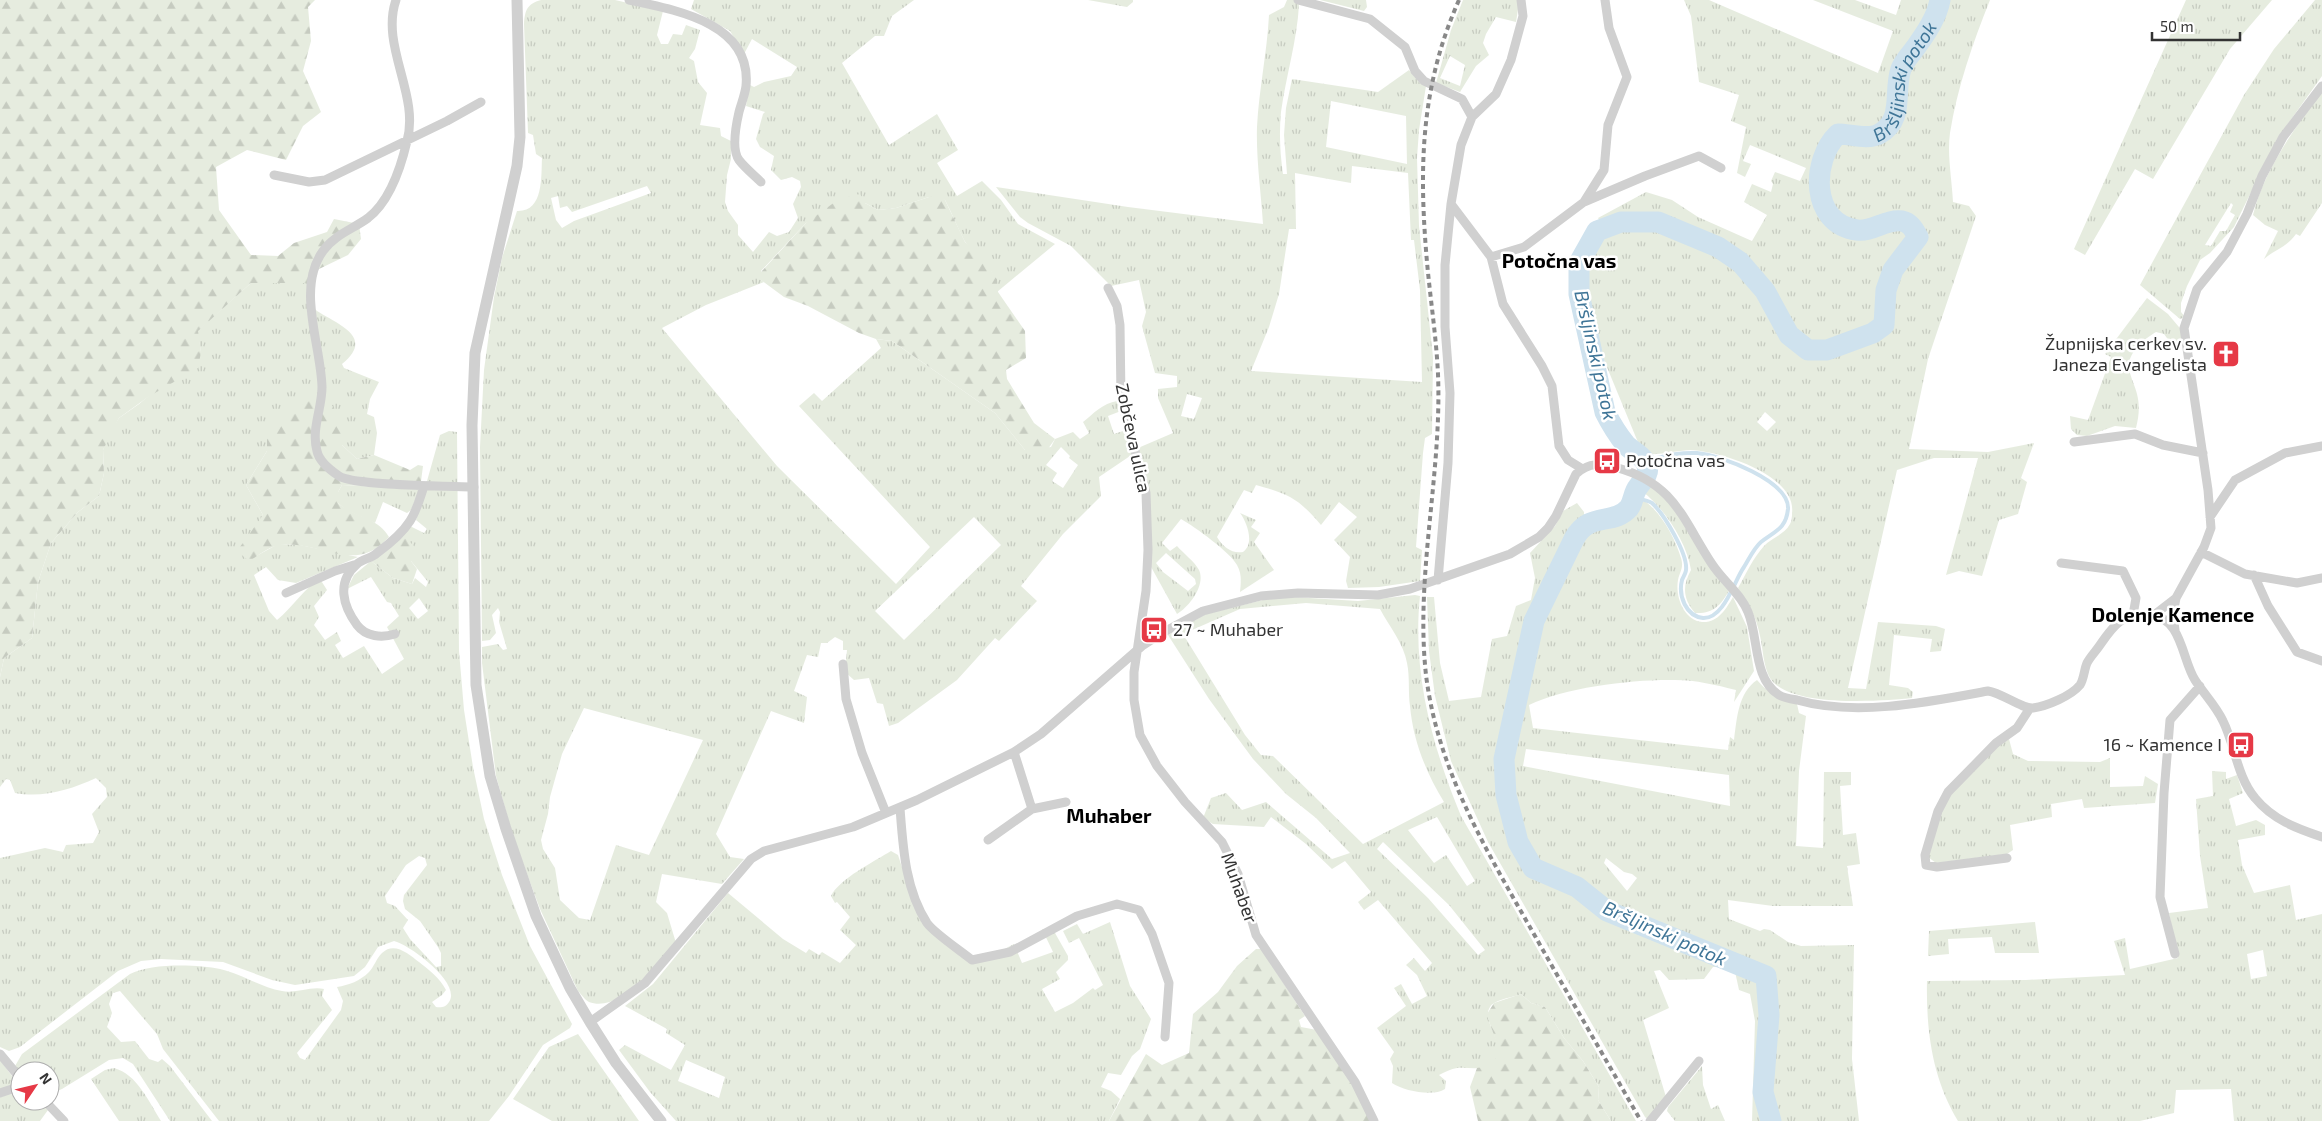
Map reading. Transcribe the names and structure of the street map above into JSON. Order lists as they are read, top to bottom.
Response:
{
  "streets": {
    "street": ["Zobčeva ulica", "Muhaber"]
  },
  "crossings": [
    ["Zobčeva ulica", "Muhaber"]
  ],
  "districts": ["Potočna vas", "Dolenje Kamence", "Muhaber"],
  "water": ["Bršljinski potok"],
  "places": {
    "church": ["Župnijska cerkev sv. Janeza Evangelista"],
    "bus stop": ["Potočna vas", "27 ~ Muhaber", "16 ~ Kamence I"]
  },
  "scale_bar": "50 m",
  "north": "top right"
}
